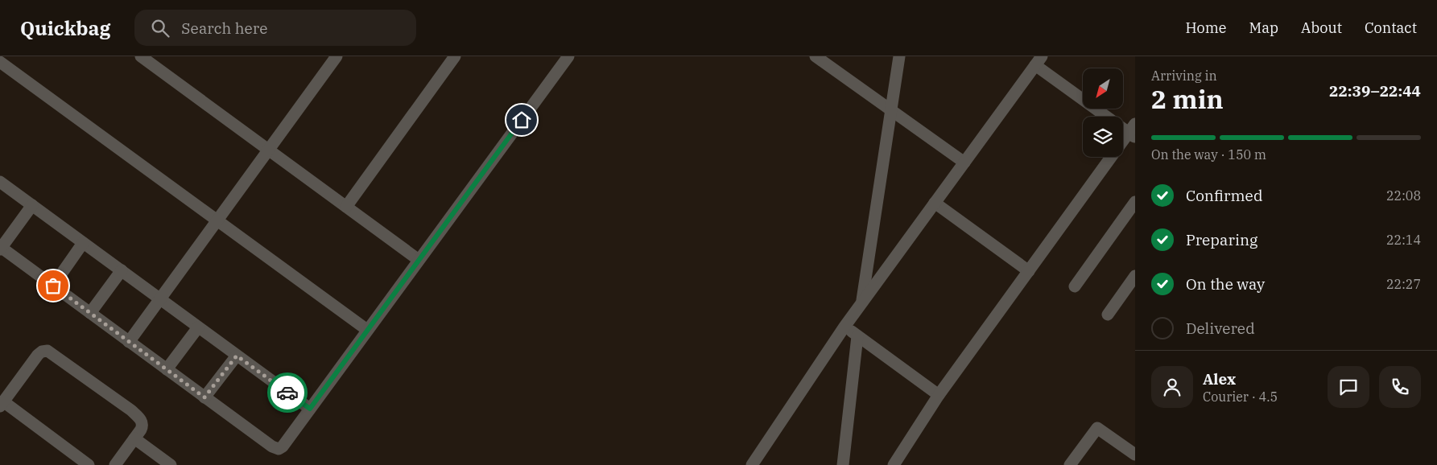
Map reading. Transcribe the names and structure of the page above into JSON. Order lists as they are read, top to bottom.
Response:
{
  "north": "bottom left",
  "page": {
    "header": "Quickbag",
    "search": "Search here",
    "nav": [
      "Home",
      "Map",
      "About",
      "Contact"
    ],
    "heading": ["2 min", "Arriving in", "22:39–22:44"],
    "panel": ["Alex", "Courier · 4.5"],
    "bar": "On the way · 150 m",
    "list": [
      ["Confirmed", "22:08"],
      ["Preparing", "22:14"],
      ["On the way", "22:27"],
      "Delivered"
    ]
  }
}
